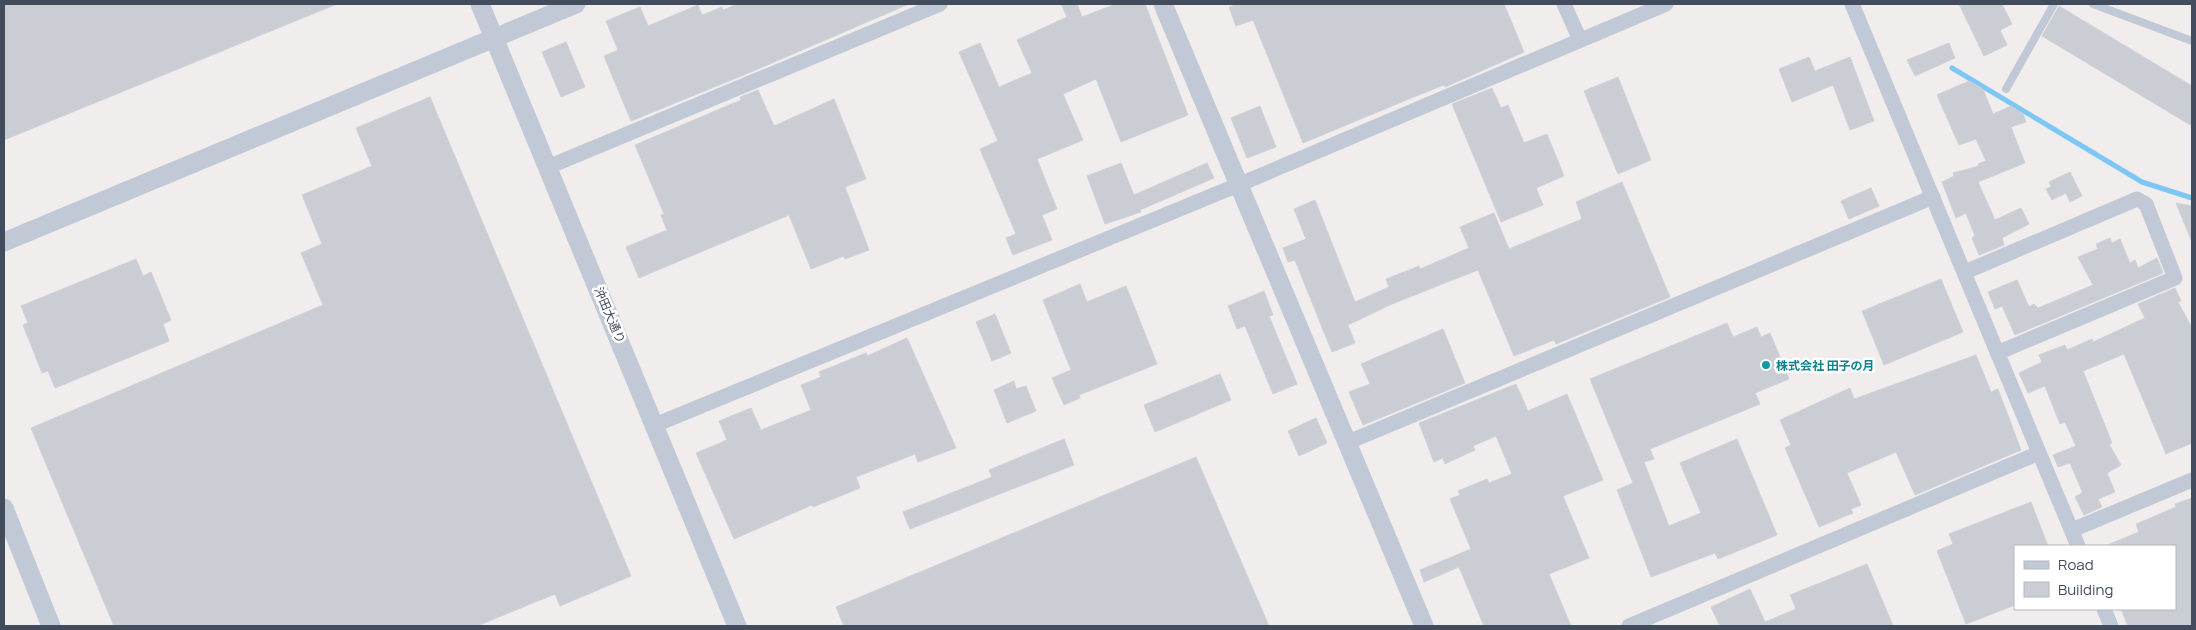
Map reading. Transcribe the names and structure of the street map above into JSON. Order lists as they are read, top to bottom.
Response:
{
  "streets": {
    "street": ["沖田大通り"]
  },
  "places": ["株式会社 田子の月"],
  "legend": ["Road", "Building"]
}
